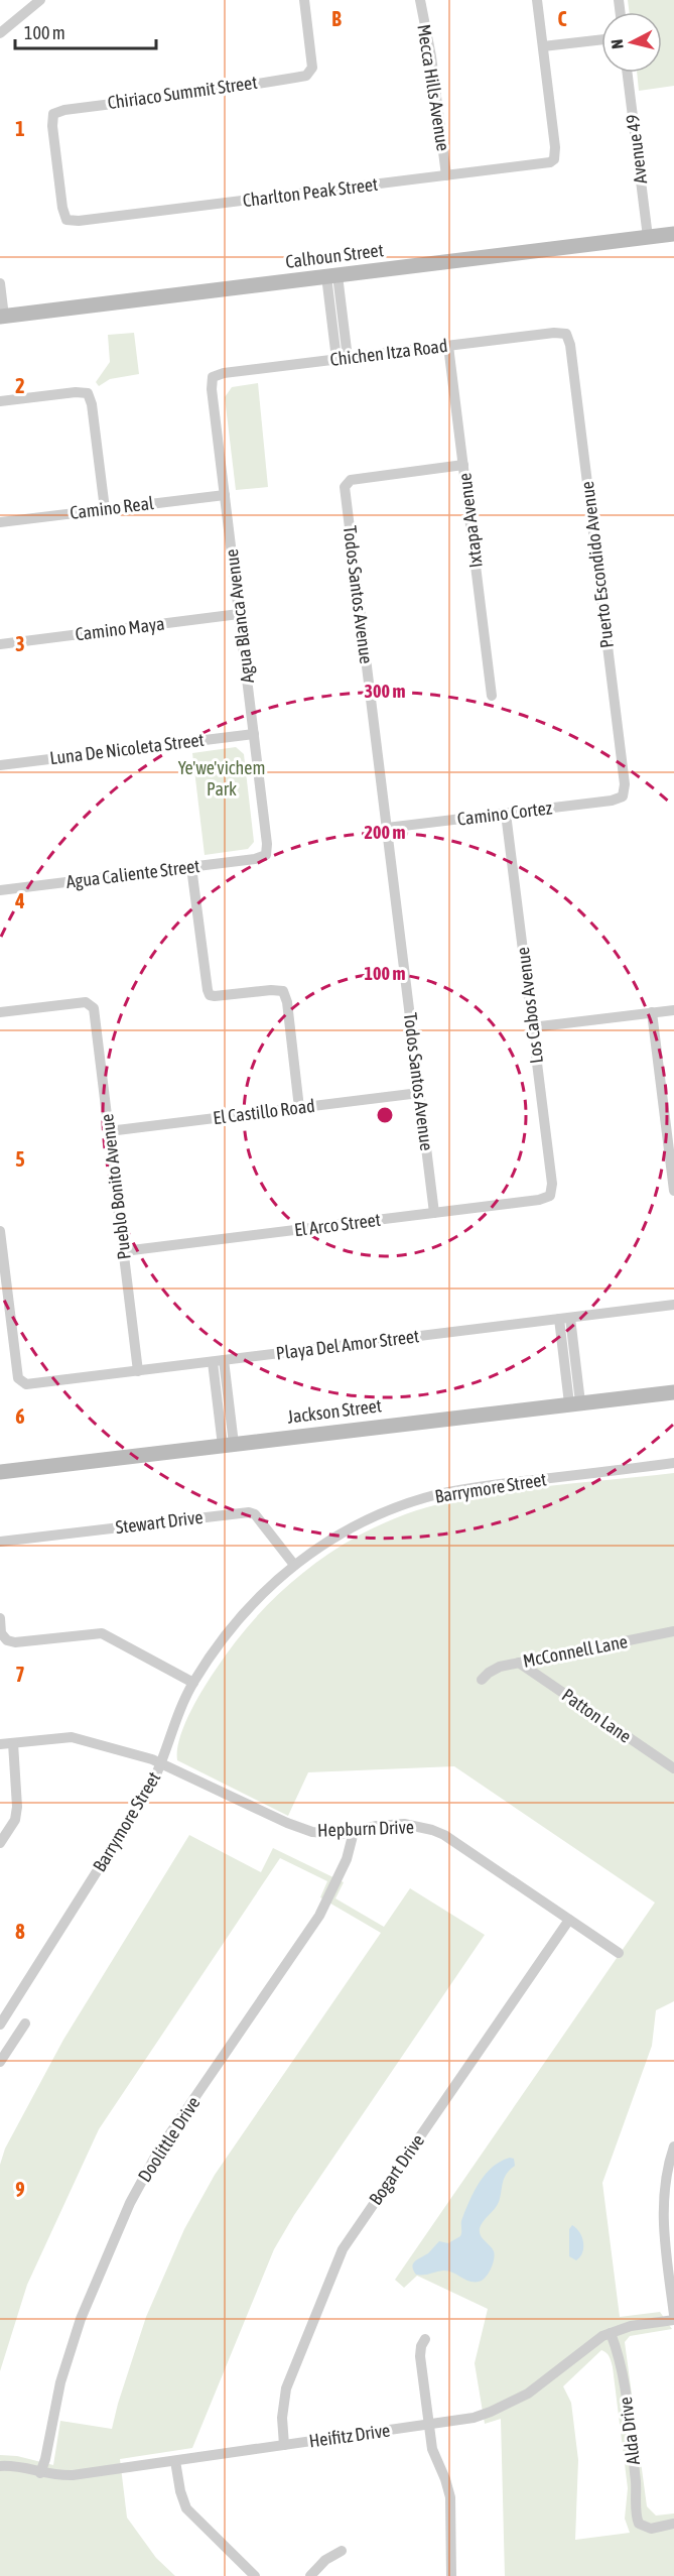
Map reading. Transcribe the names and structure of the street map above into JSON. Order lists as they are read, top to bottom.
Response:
{
  "streets": {
    "street": [
      "Mecca Hills Avenue",
      "Chiriaco Summit Street",
      "Avenue 49",
      "Charlton Peak Street",
      "Calhoun Street",
      "Chichen Itza Road",
      "Camino Real",
      "Ixtapa Avenue",
      "Puerto Escondido Avenue",
      "Todos Santos Avenue",
      "Agua Blanca Avenue",
      "Camino Maya",
      "Luna De Nicoleta Street",
      "Camino Cortez",
      "Agua Caliente Street",
      "Los Cabos Avenue",
      "El Castillo Road",
      "Pueblo Bonito Avenue",
      "El Arco Street",
      "Playa Del Amor Street",
      "Jackson Street",
      "Barrymore Street",
      "Stewart Drive",
      "McConnell Lane",
      "Patton Lane",
      "Hepburn Drive",
      "Doolittle Drive",
      "Bogart Drive",
      "Alda Drive",
      "Heifitz Drive"
    ]
  },
  "crossings": [
    ["Mecca Hills Avenue", "Charlton Peak Street"],
    ["Chiriaco Summit Street", "Charlton Peak Street"],
    ["Avenue 49", "Calhoun Street"],
    ["Chichen Itza Road", "Ixtapa Avenue"],
    ["Chichen Itza Road", "Puerto Escondido Avenue"],
    ["Chichen Itza Road", "Agua Blanca Avenue"],
    ["Camino Real", "Agua Blanca Avenue"],
    ["Ixtapa Avenue", "Todos Santos Avenue"],
    ["Puerto Escondido Avenue", "Camino Cortez"],
    ["Todos Santos Avenue", "Camino Cortez"],
    ["Todos Santos Avenue", "El Castillo Road"],
    ["Todos Santos Avenue", "El Arco Street"],
    ["Agua Blanca Avenue", "Camino Maya"],
    ["Agua Blanca Avenue", "Luna De Nicoleta Street"],
    ["Agua Blanca Avenue", "Agua Caliente Street"],
    ["Camino Cortez", "Los Cabos Avenue"],
    ["Los Cabos Avenue", "El Arco Street"],
    ["El Castillo Road", "Pueblo Bonito Avenue"],
    ["Pueblo Bonito Avenue", "El Arco Street"],
    ["Pueblo Bonito Avenue", "Playa Del Amor Street"],
    ["Barrymore Street", "Stewart Drive"],
    ["Barrymore Street", "Hepburn Drive"],
    ["McConnell Lane", "Patton Lane"],
    ["Hepburn Drive", "Doolittle Drive"],
    ["Hepburn Drive", "Bogart Drive"],
    ["Doolittle Drive", "Heifitz Drive"],
    ["Bogart Drive", "Heifitz Drive"],
    ["Alda Drive", "Heifitz Drive"]
  ],
  "parks": ["Ye'we'vichem Park"],
  "scale_bar": "100 m",
  "north": "left",
  "grid": {
    "columns": ["B", "C"],
    "rows": [
      "1",
      "2",
      "3",
      "4",
      "5",
      "6",
      "7",
      "8",
      "9"
    ]
  },
  "rings": ["300 m", "200 m", "100 m"]
}
